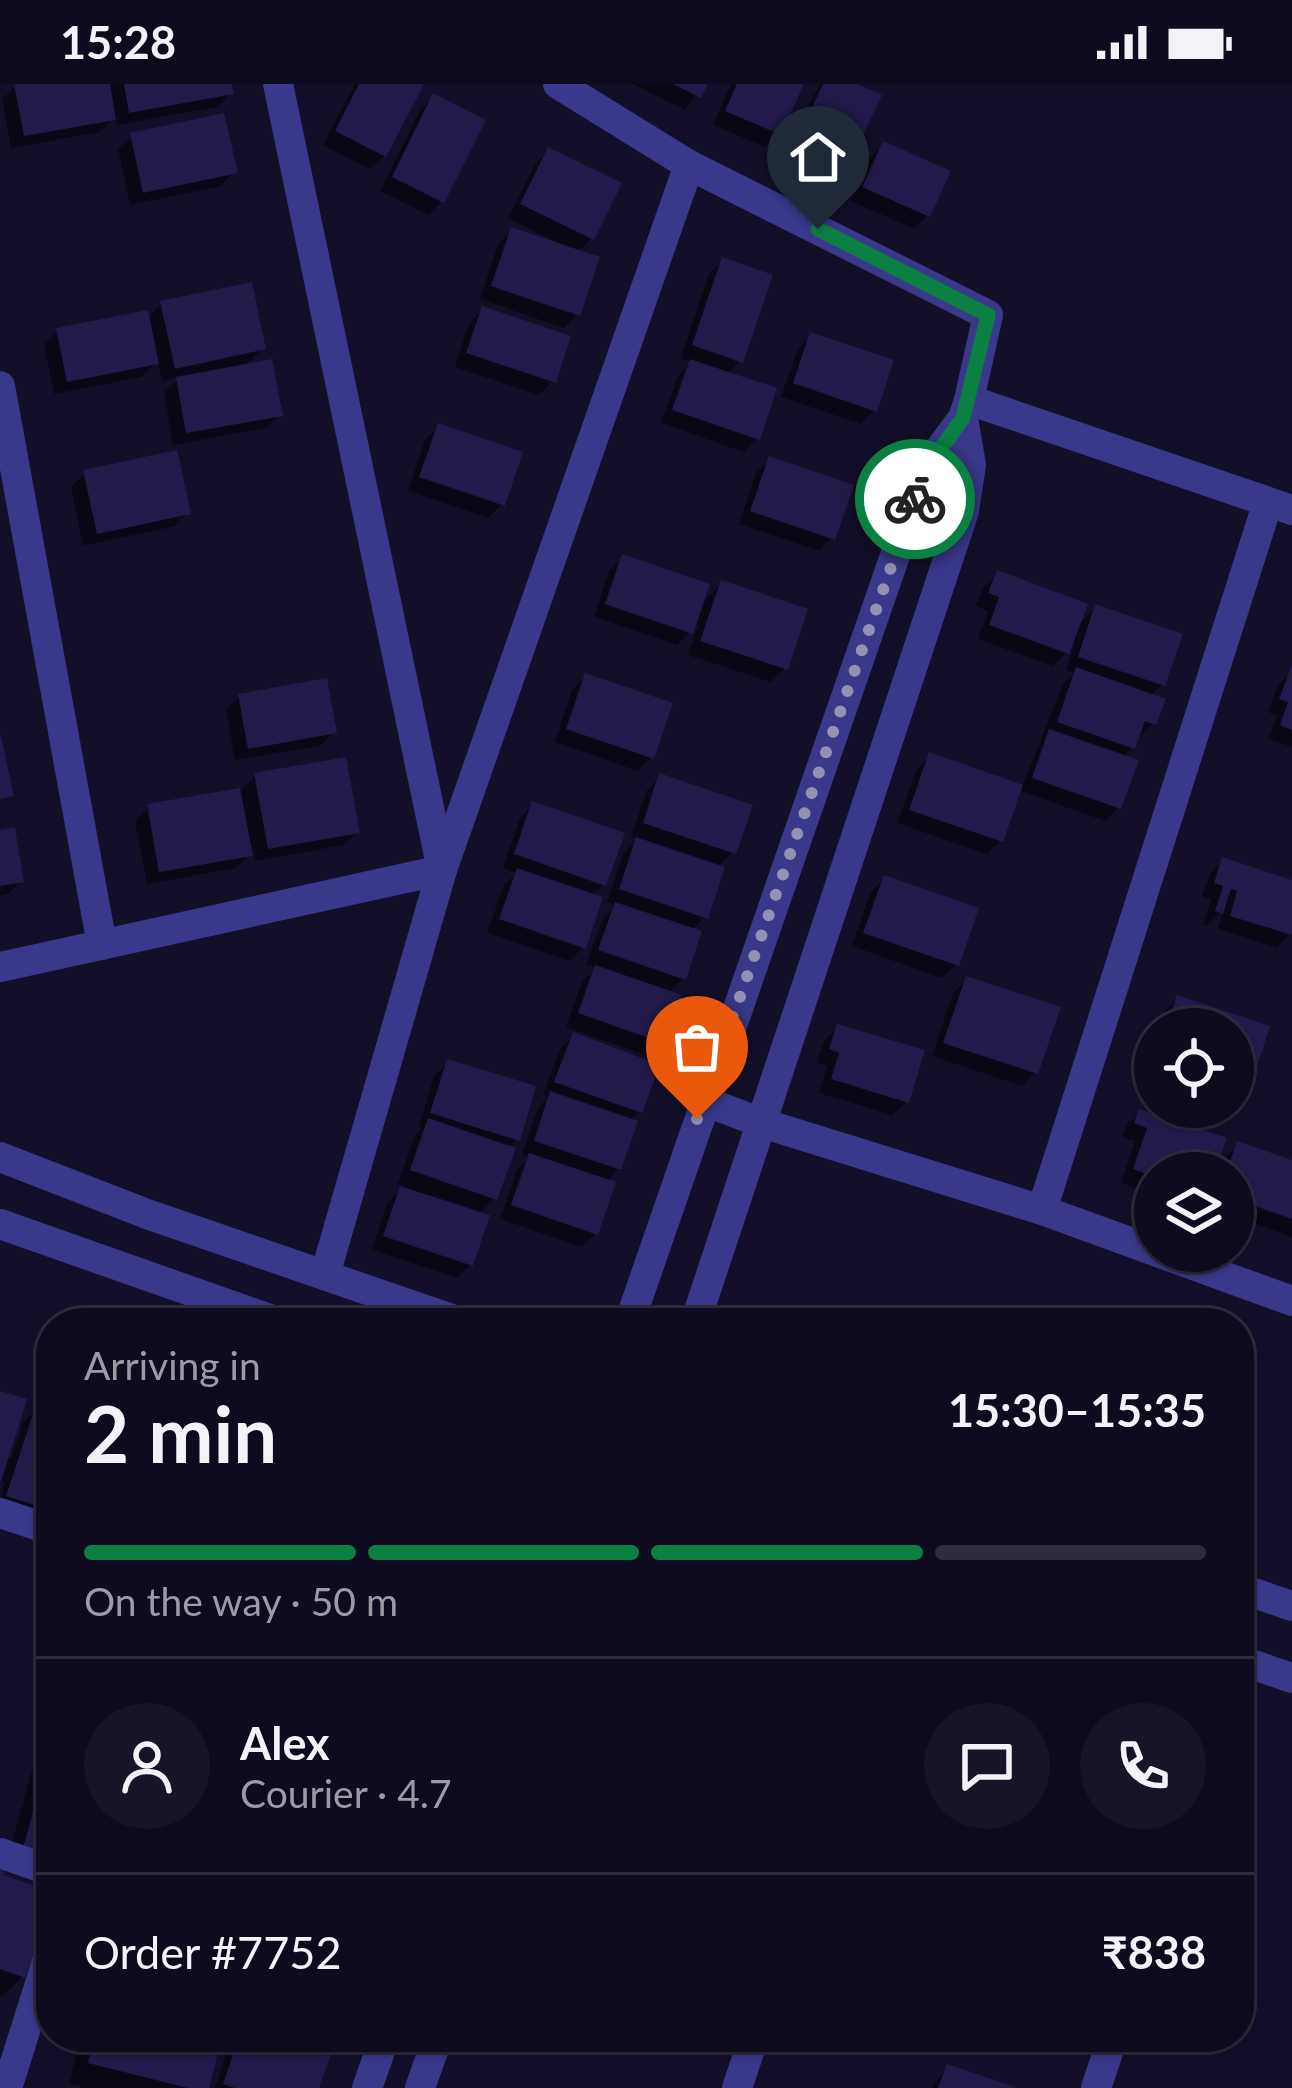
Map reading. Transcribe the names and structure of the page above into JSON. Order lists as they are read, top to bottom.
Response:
{
  "page": {
    "status": "15:28",
    "heading": ["2 min", "Arriving in", "15:30–15:35"],
    "panel": [
      "Alex",
      "Courier · 4.7",
      "Order #7752",
      "₹838"
    ],
    "bar": "On the way · 50 m"
  }
}
